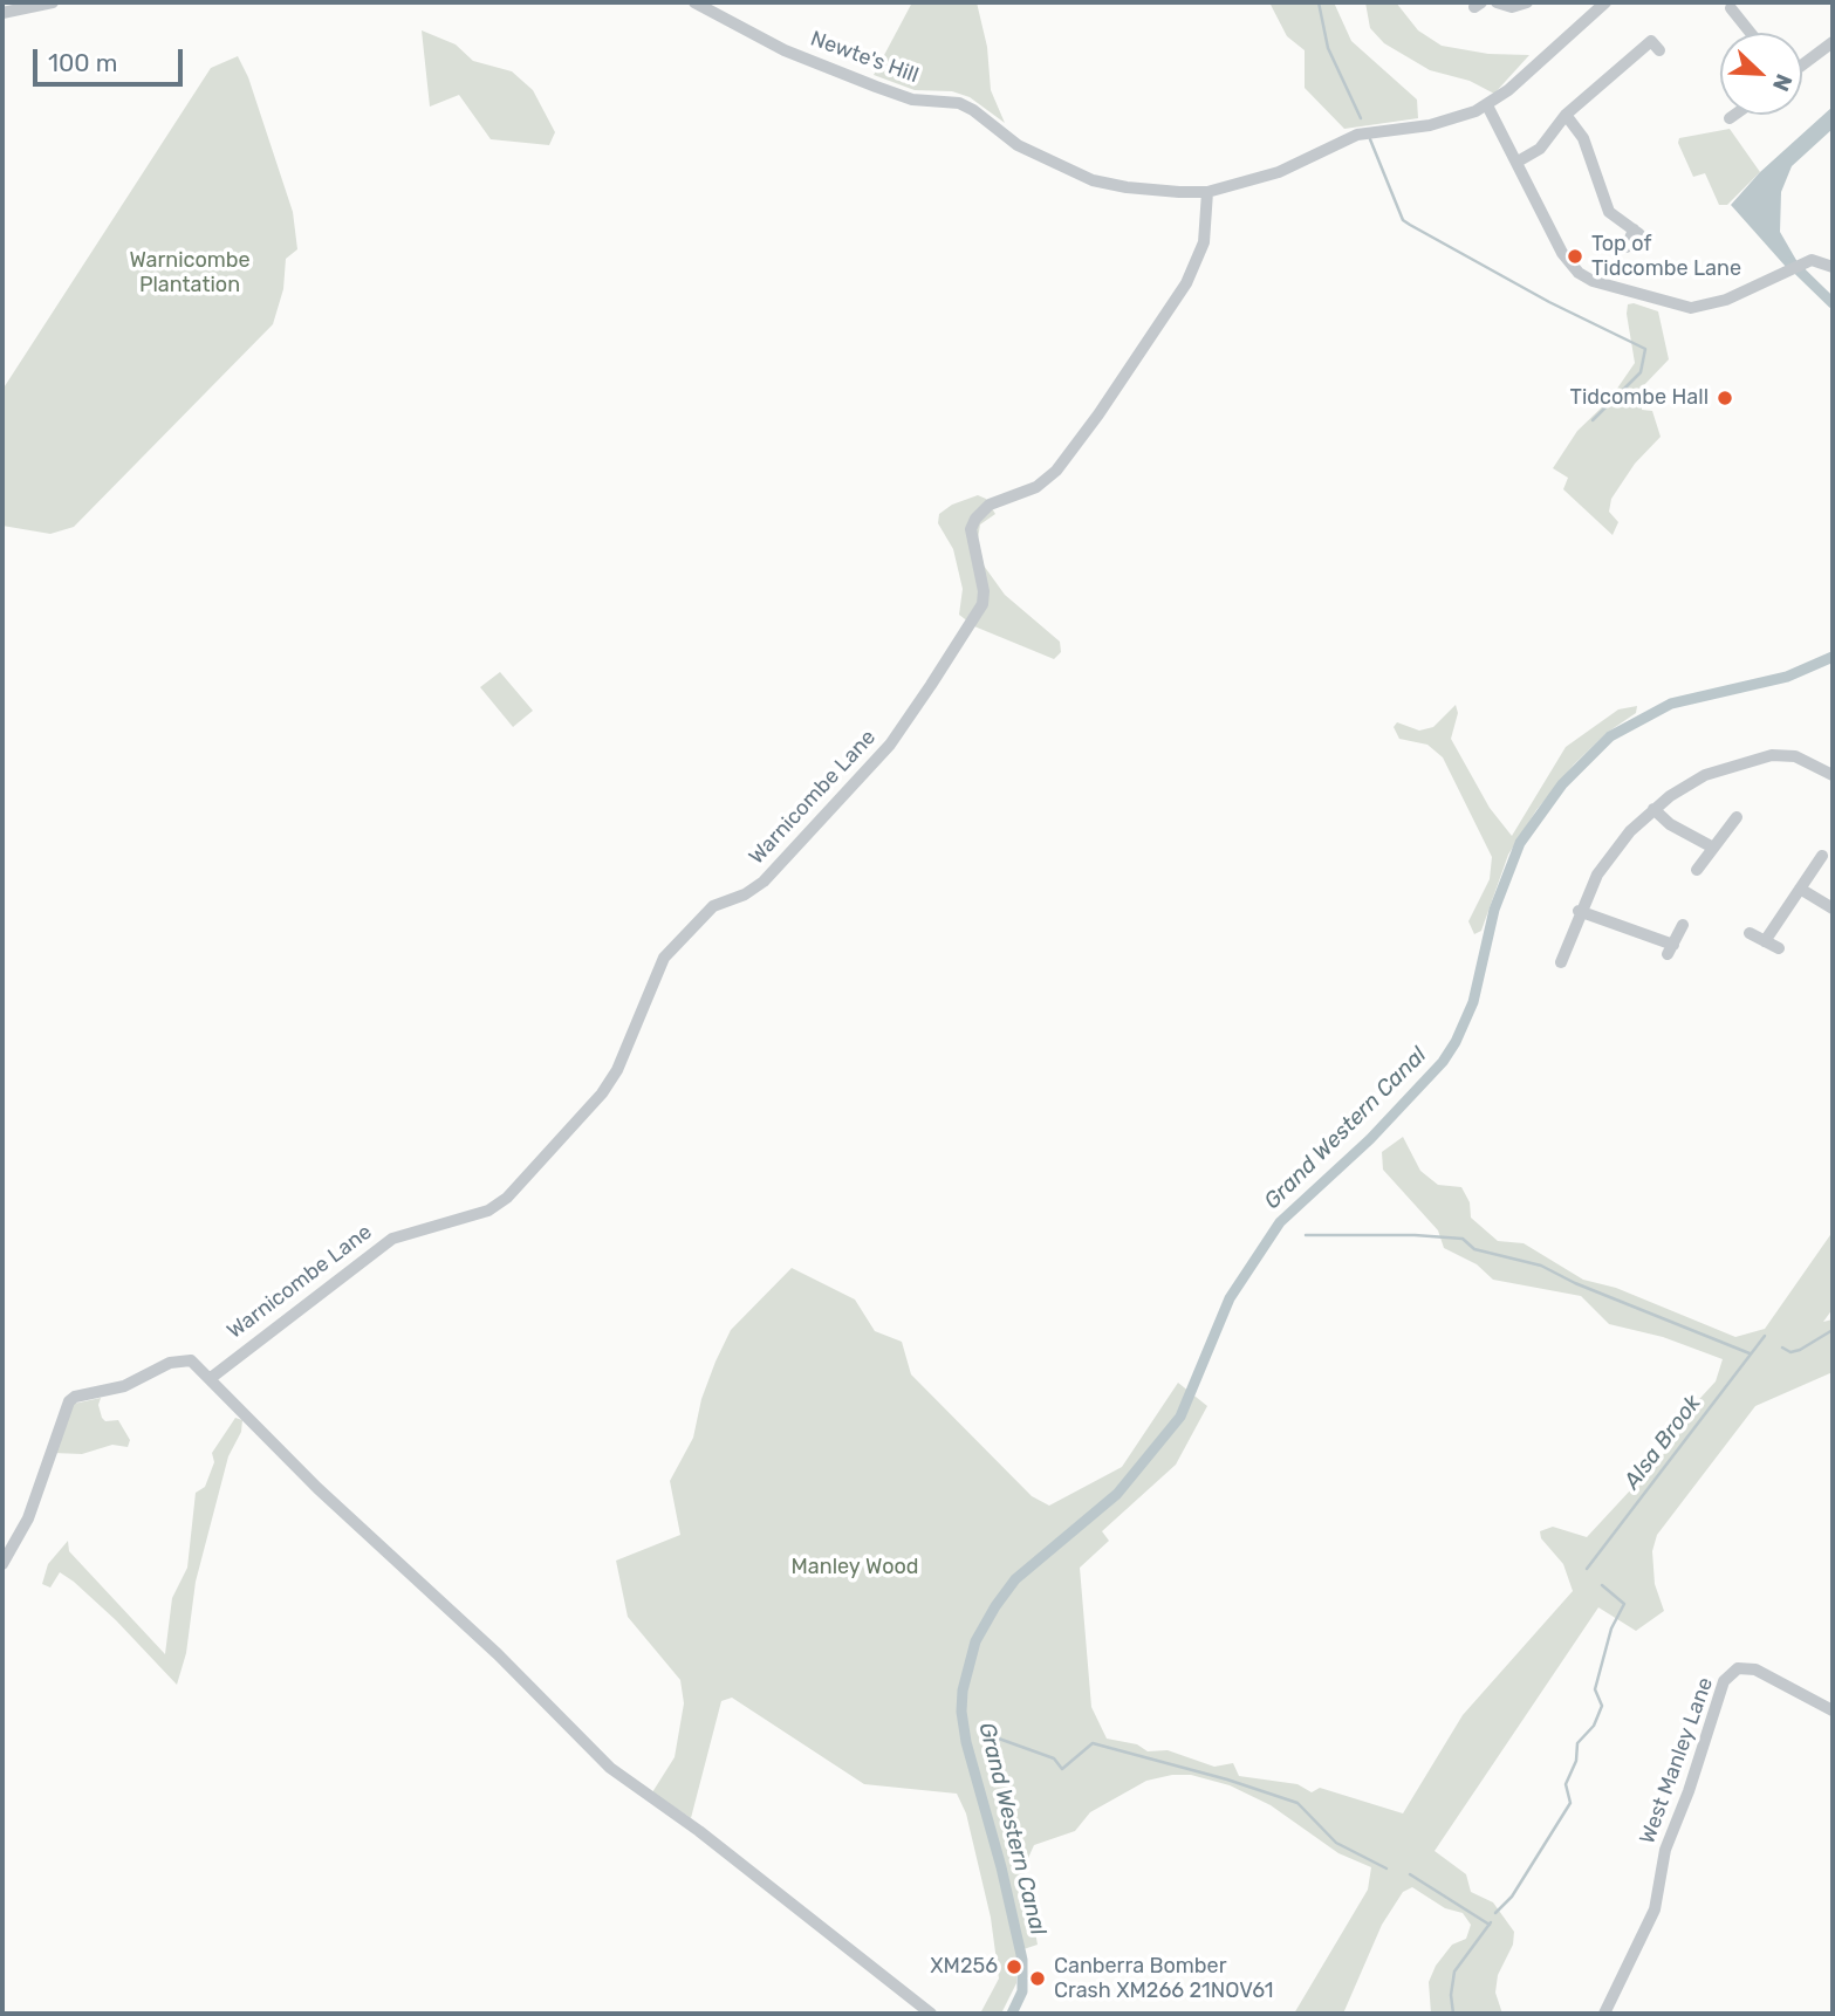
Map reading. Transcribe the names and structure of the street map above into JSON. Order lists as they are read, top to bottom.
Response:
{
  "streets": {
    "street": ["Newte's Hill", "Warnicombe Lane", "West Manley Lane"]
  },
  "crossings": [
    ["Newte's Hill", "Warnicombe Lane"]
  ],
  "water": ["Grand Western Canal", "Alsa Brook"],
  "parks": ["Warnicombe Plantation", "Manley Wood"],
  "places": [
    "Top of Tidcombe Lane",
    "Tidcombe Hall",
    "XM256",
    "Canberra Bomber Crash XM266 21NOV61"
  ],
  "scale_bar": "100 m",
  "north": "bottom right"
}
